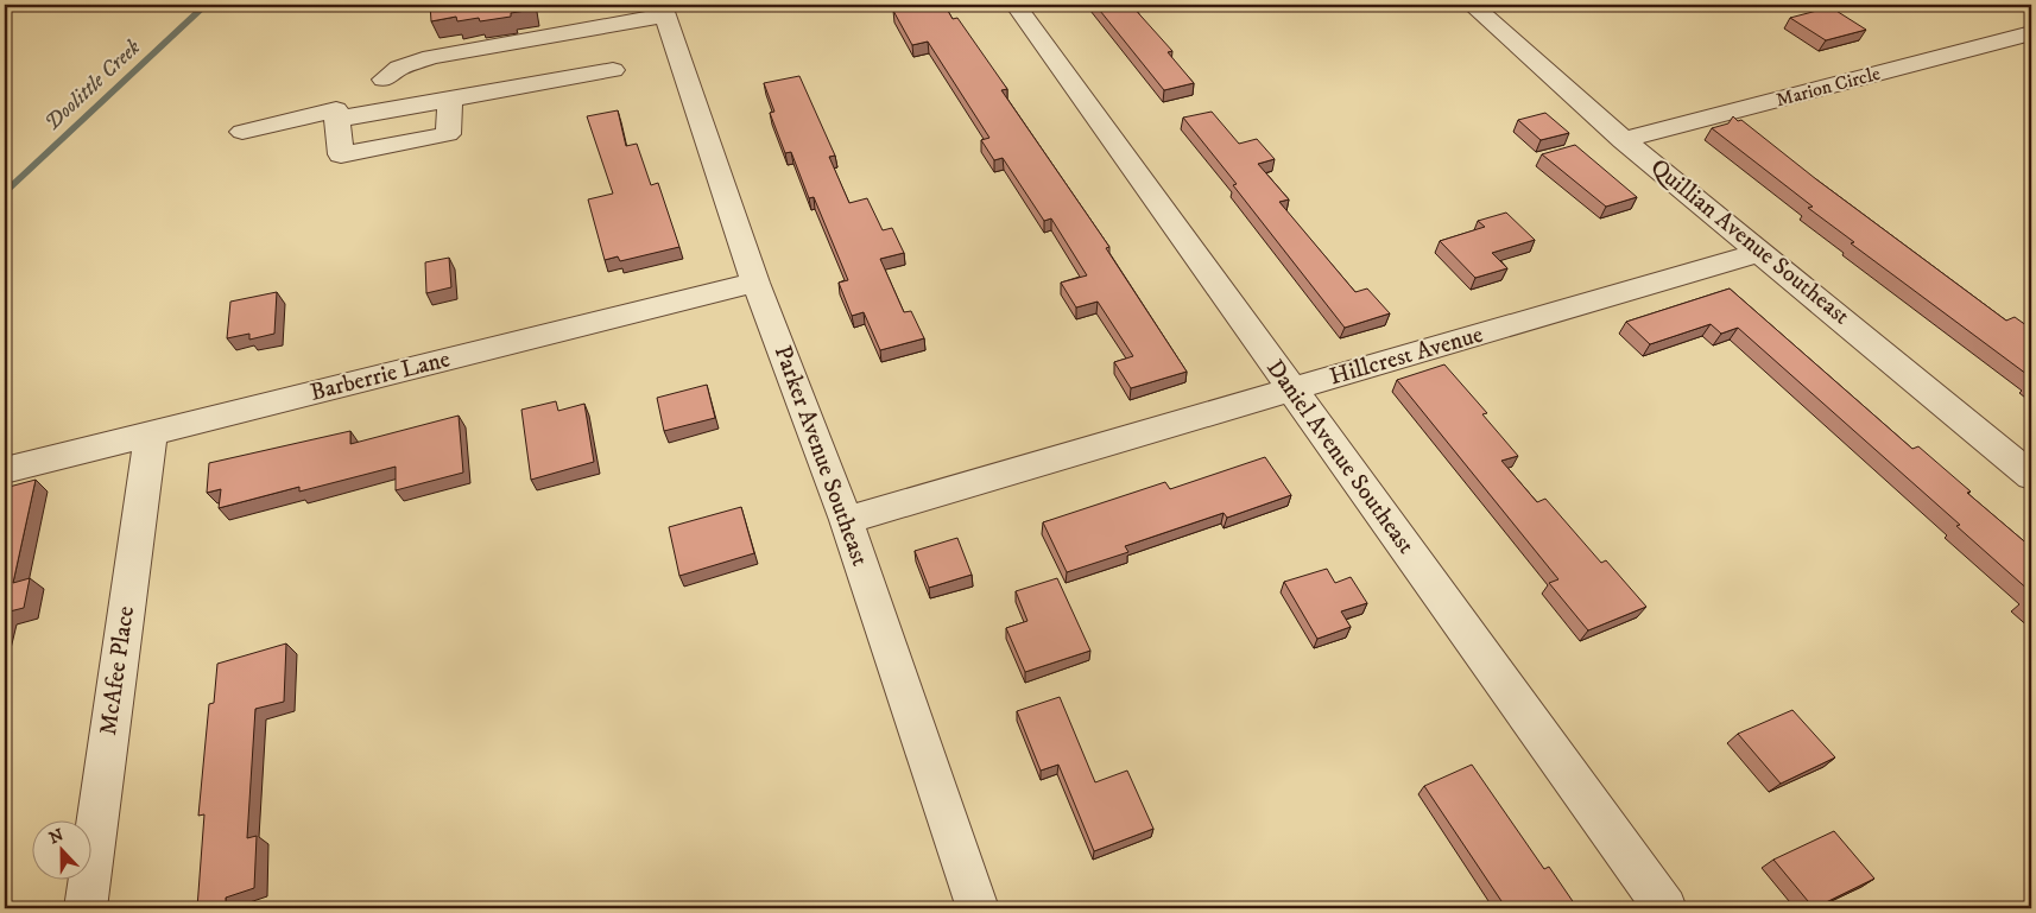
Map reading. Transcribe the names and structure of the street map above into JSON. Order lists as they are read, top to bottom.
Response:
{
  "streets": {
    "street": [
      "Marion Circle",
      "Quillian Avenue Southeast",
      "Hillcrest Avenue",
      "Barberrie Lane",
      "Parker Avenue Southeast",
      "Daniel Avenue Southeast",
      "McAfee Place"
    ]
  },
  "crossings": [
    ["Marion Circle", "Quillian Avenue Southeast"],
    ["Quillian Avenue Southeast", "Hillcrest Avenue"],
    ["Hillcrest Avenue", "Parker Avenue Southeast"],
    ["Hillcrest Avenue", "Daniel Avenue Southeast"],
    ["Barberrie Lane", "Parker Avenue Southeast"],
    ["Barberrie Lane", "McAfee Place"]
  ],
  "water": ["Doolittle Creek"],
  "north": "top"
}
